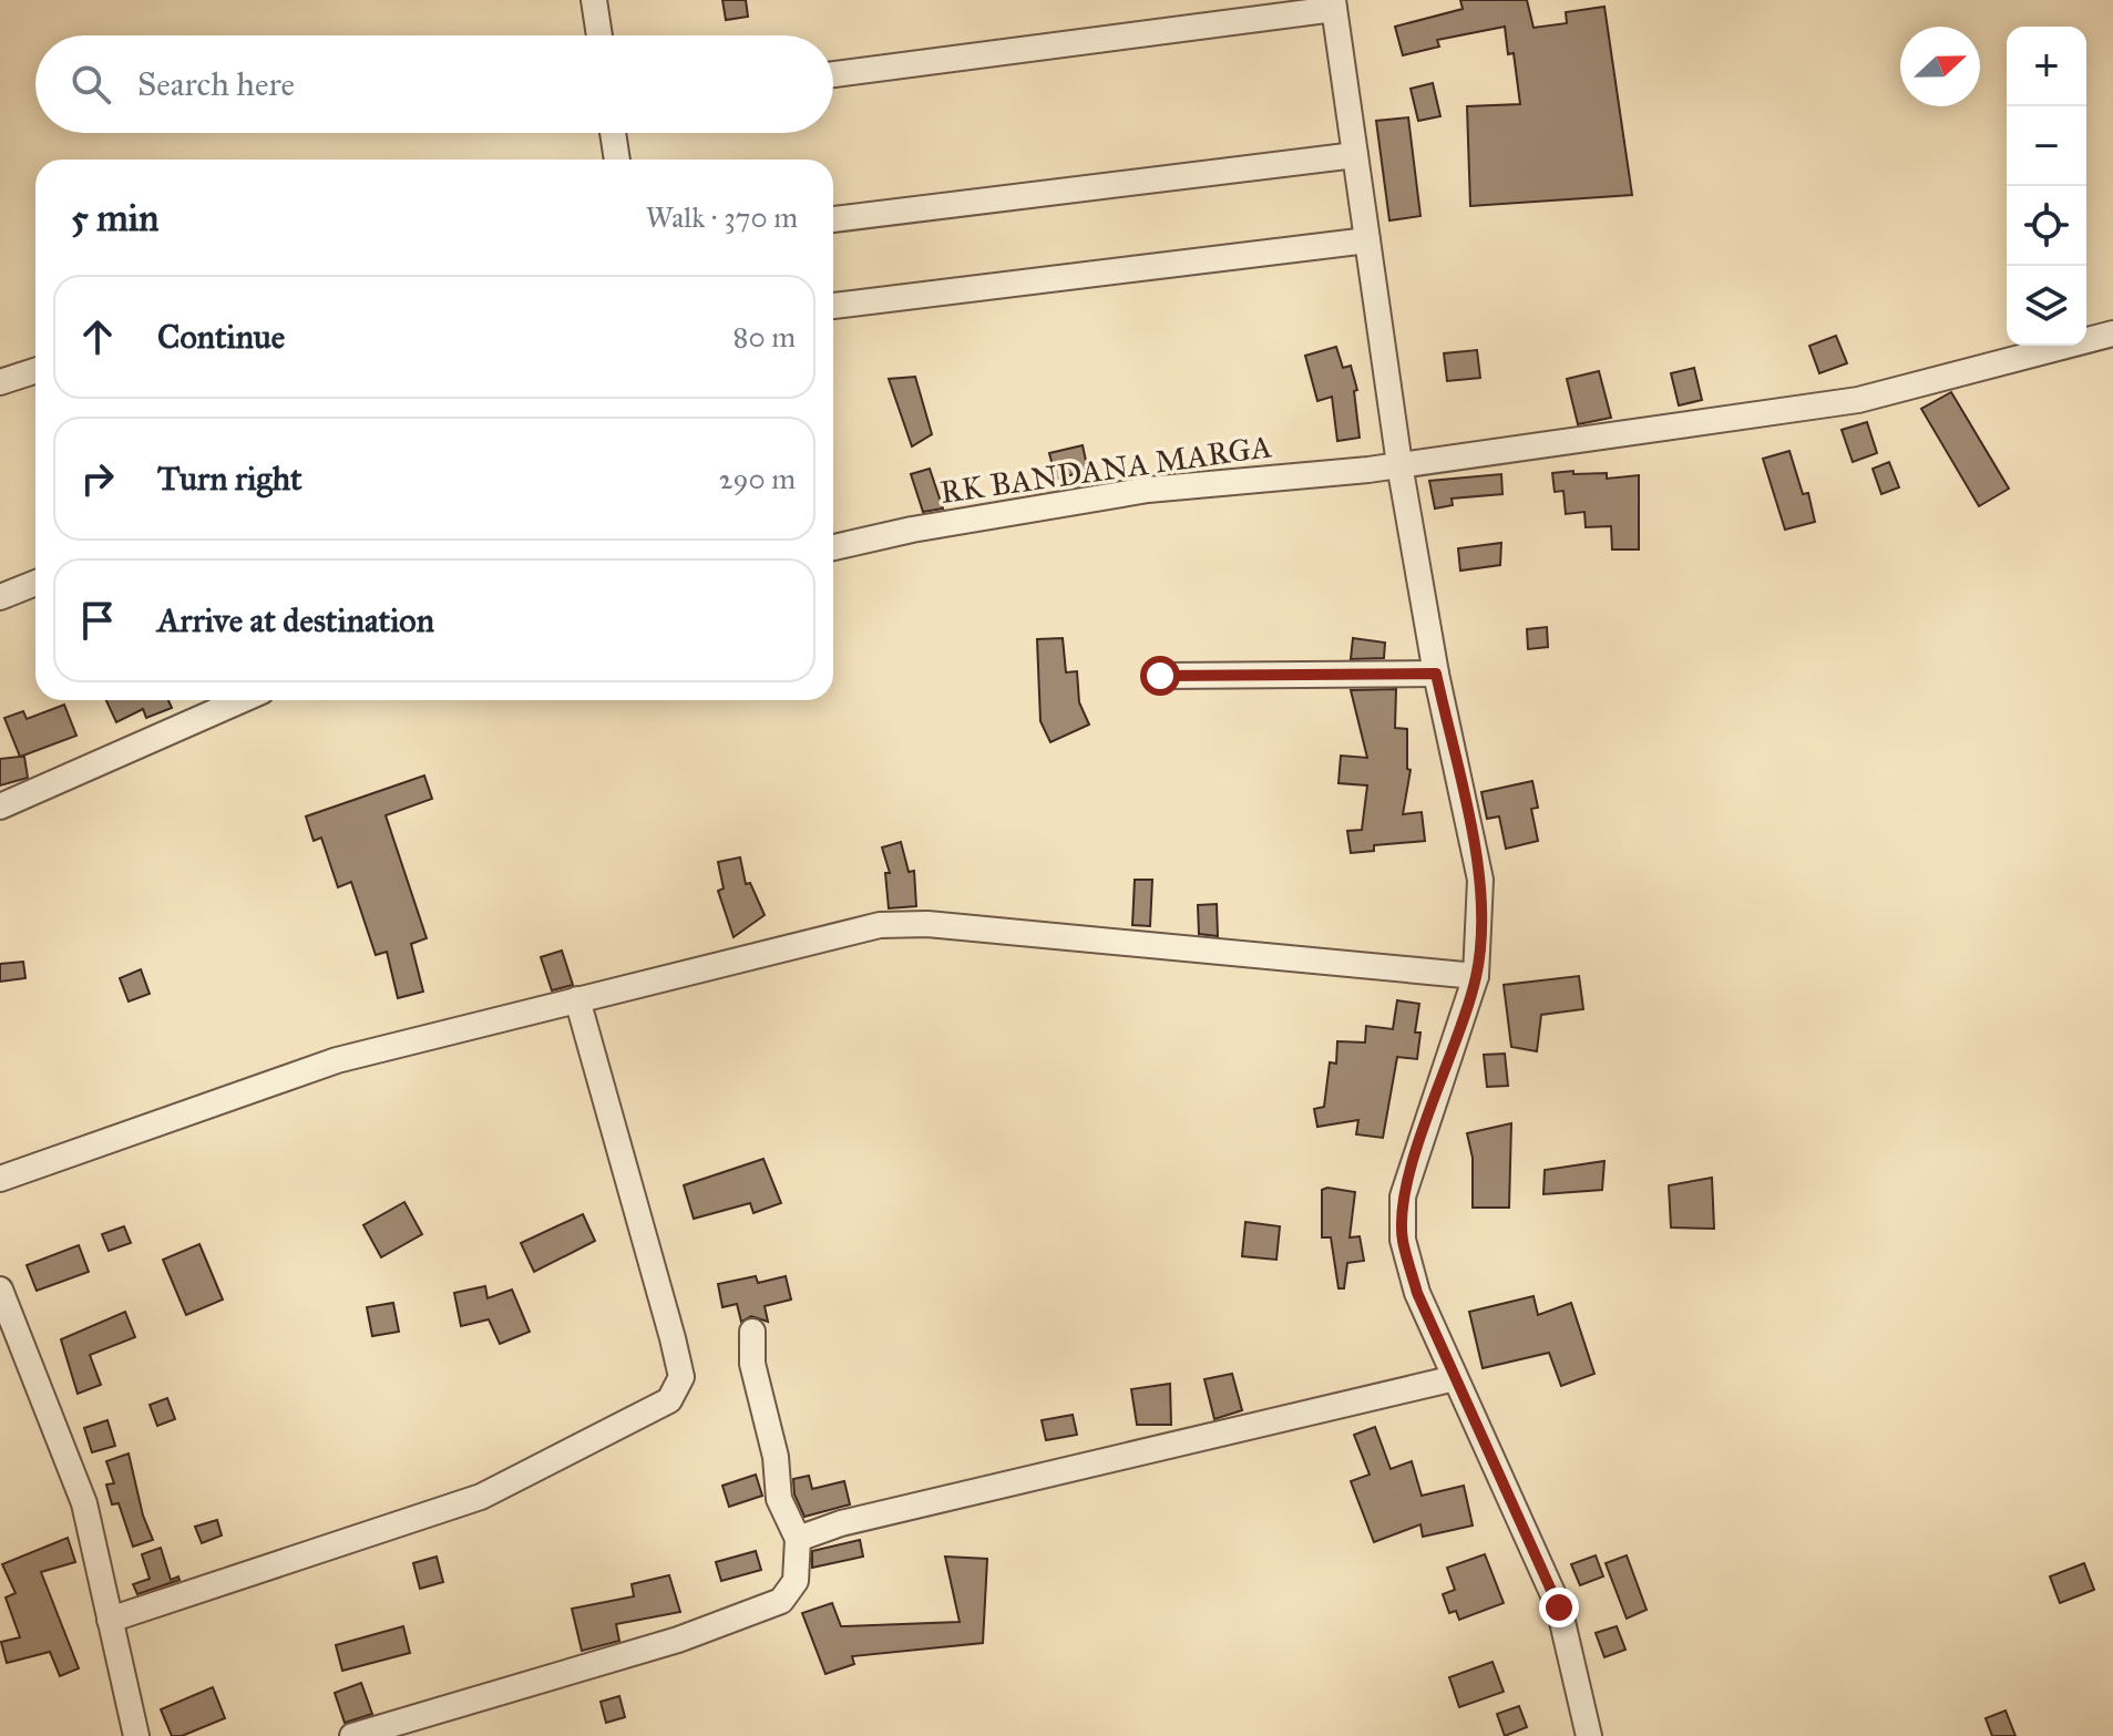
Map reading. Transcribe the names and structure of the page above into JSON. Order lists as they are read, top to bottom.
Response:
{
  "streets": {
    "street": ["RK BANDANA MARGA"]
  },
  "north": "right",
  "page": {
    "map_buttons": ["+", "−"],
    "search": "Search here",
    "heading": ["5 min", "Walk · 370 m"],
    "list": [
      ["Continue", "80 m"],
      ["Turn right", "290 m"],
      "Arrive at destination"
    ]
  }
}
